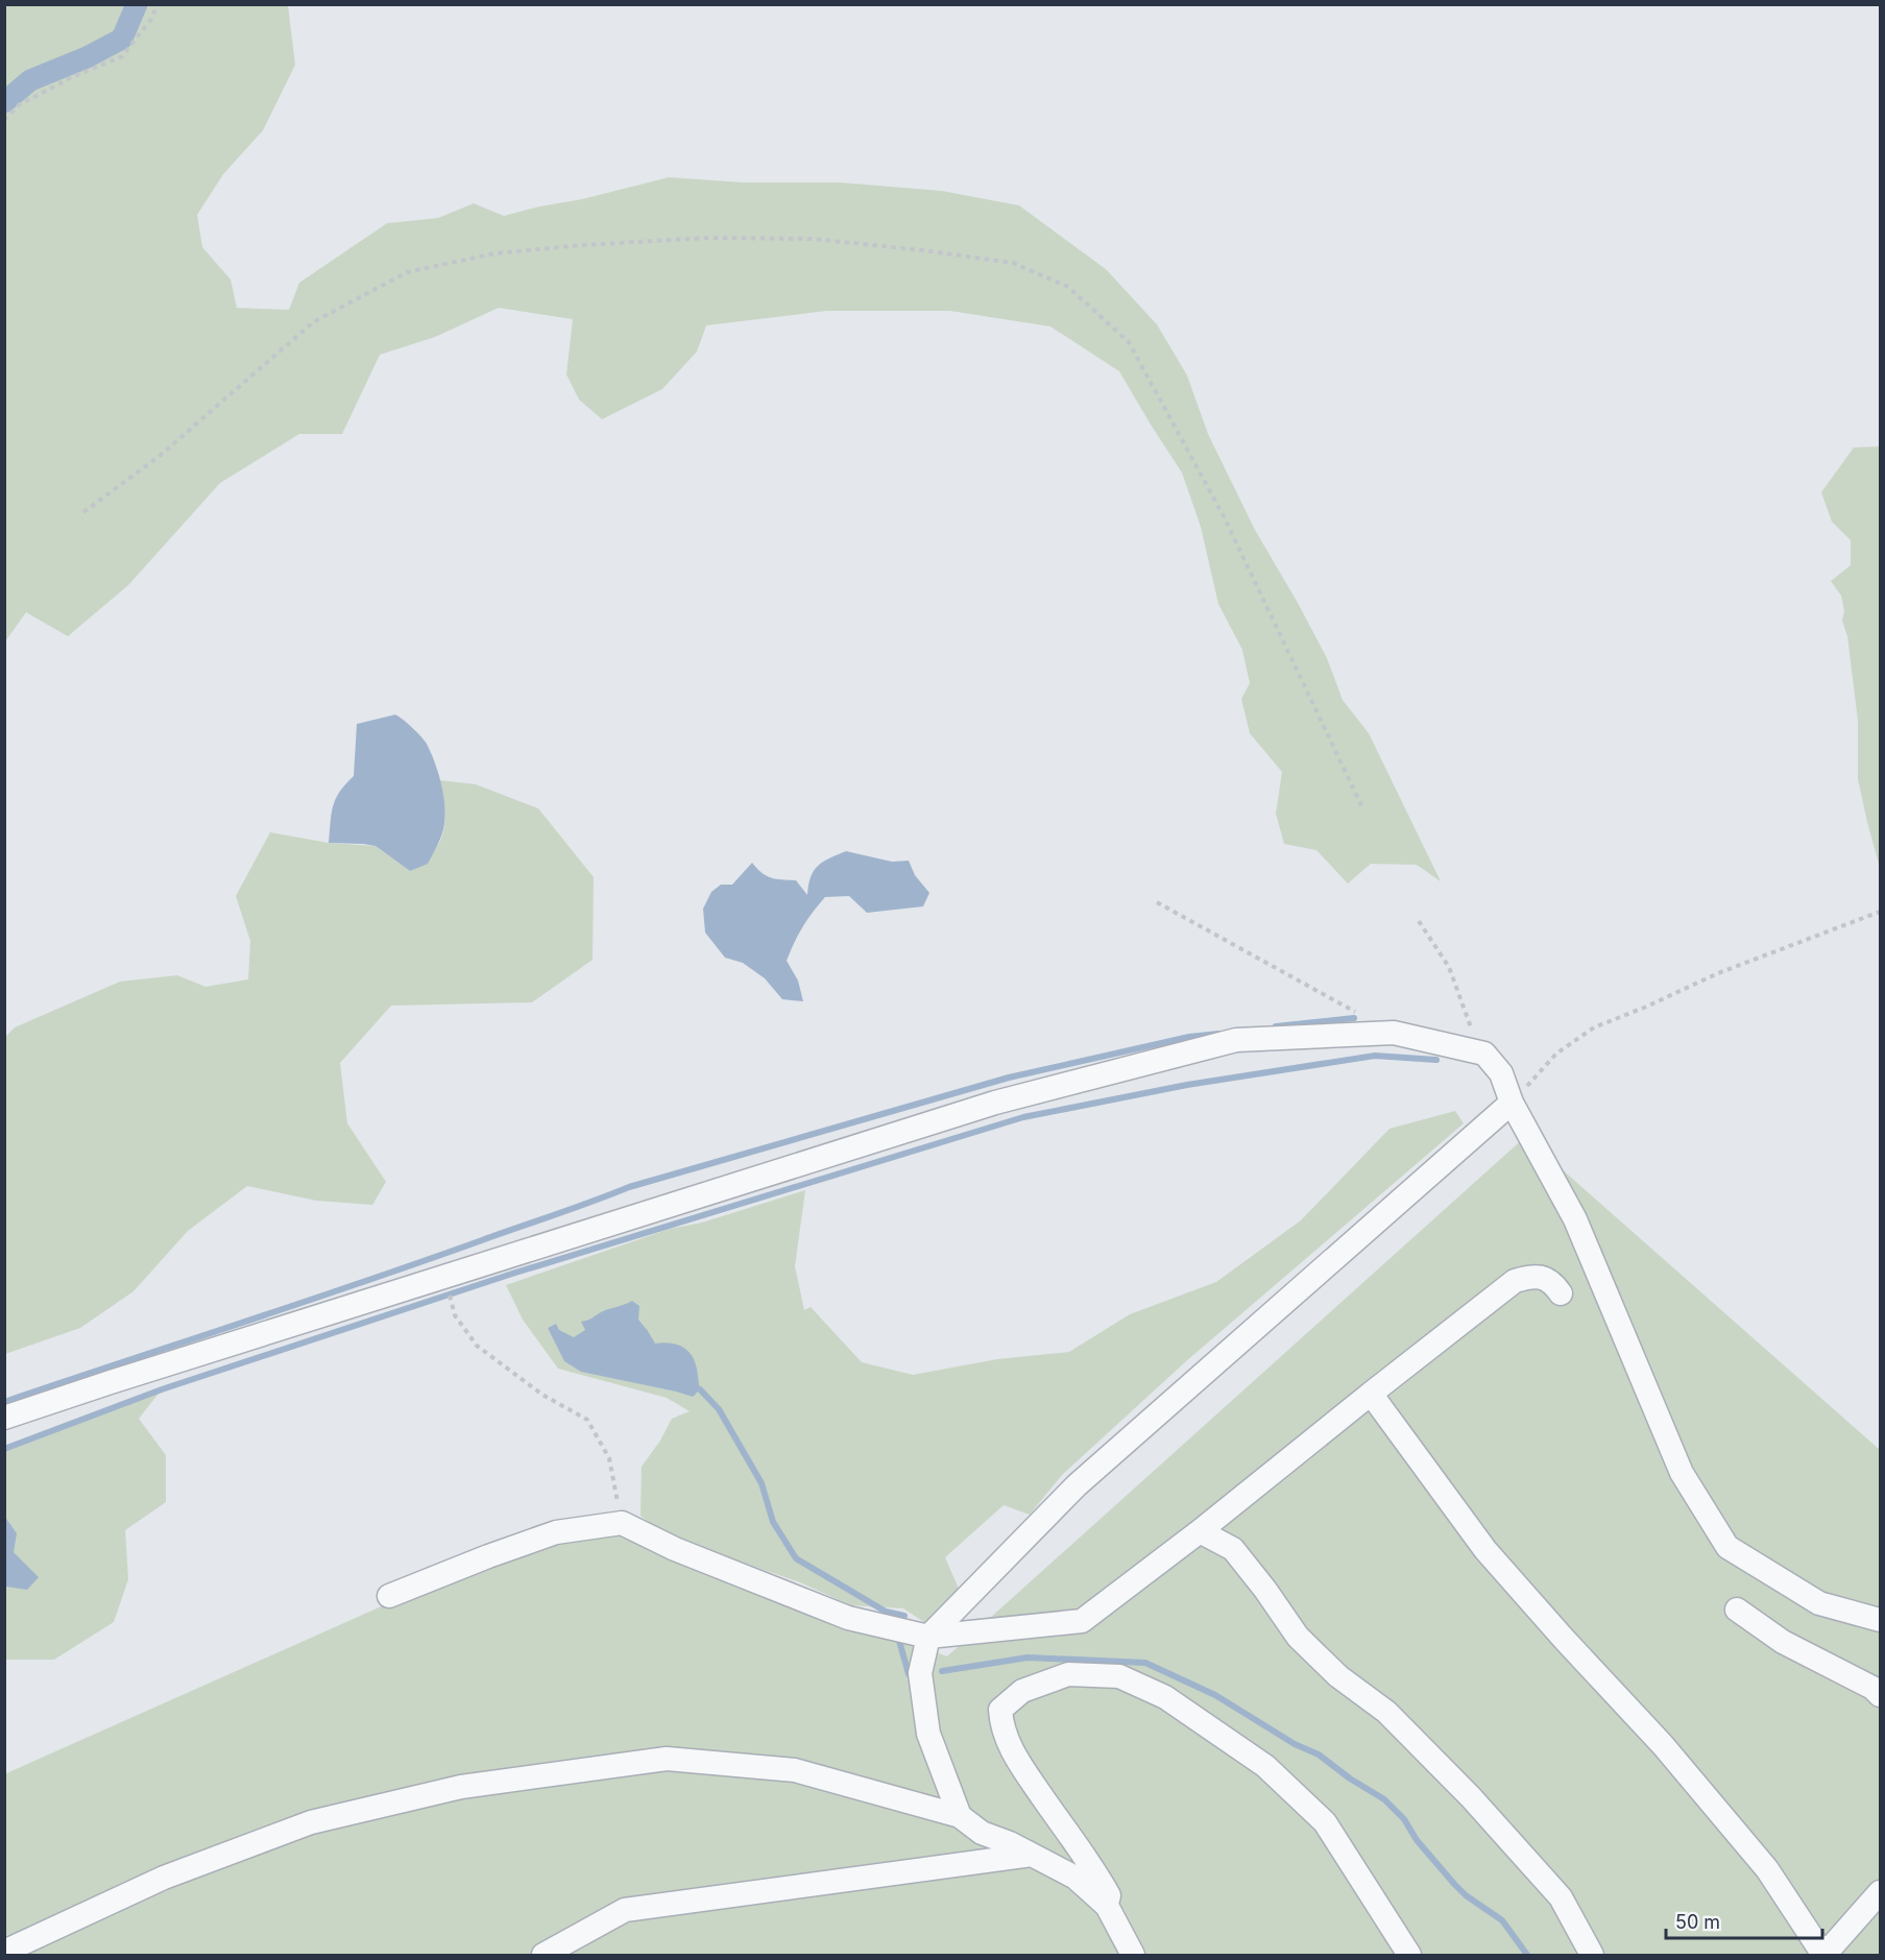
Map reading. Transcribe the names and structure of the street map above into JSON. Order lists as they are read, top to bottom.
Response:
{
  "scale_bar": "50 m"
}
